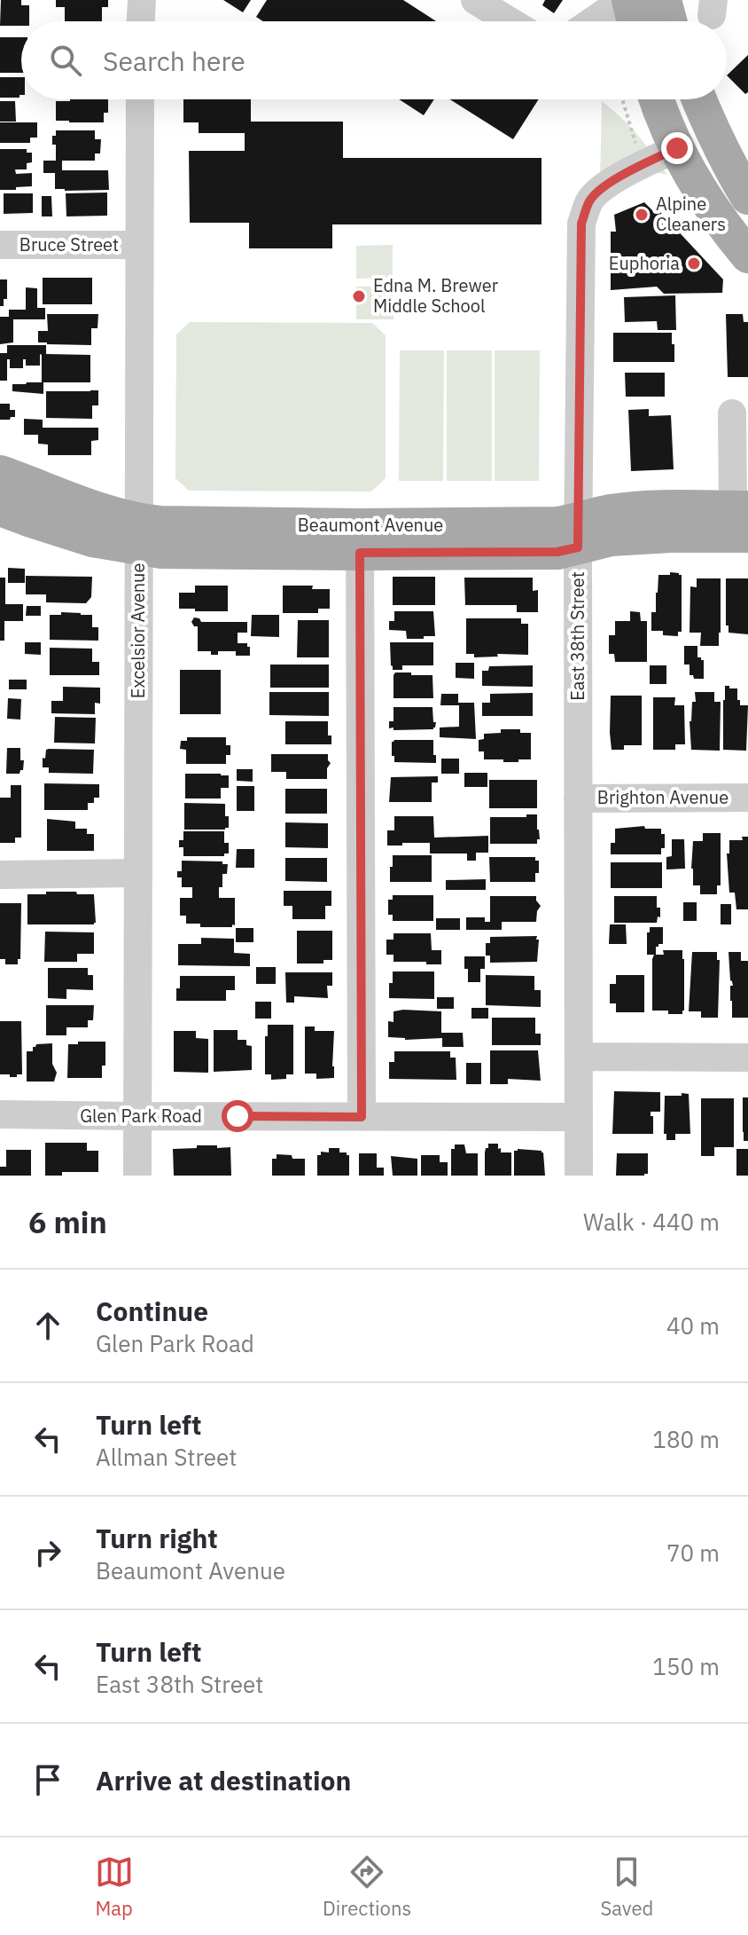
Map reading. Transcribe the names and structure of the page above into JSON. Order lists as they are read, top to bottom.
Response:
{
  "streets": {
    "main road": ["Beaumont Avenue"],
    "street": [
      "Bruce Street",
      "Excelsior Avenue",
      "East 38th Street",
      "Brighton Avenue",
      "Glen Park Road"
    ]
  },
  "crossings": [
    ["Bruce Street", "Excelsior Avenue"],
    ["Beaumont Avenue", "Excelsior Avenue"],
    ["Beaumont Avenue", "East 38th Street"],
    ["Excelsior Avenue", "Glen Park Road"],
    ["East 38th Street", "Brighton Avenue"],
    ["East 38th Street", "Glen Park Road"]
  ],
  "places": ["Alpine Cleaners", "Euphoria", "Edna M. Brewer Middle School"],
  "page": {
    "search": "Search here",
    "heading": ["6 min", "Walk · 440 m"],
    "list": [
      ["Continue", "Glen Park Road", "40 m"],
      ["Turn left", "Allman Street", "180 m"],
      ["Turn right", "Beaumont Avenue", "70 m"],
      ["Turn left", "East 38th Street", "150 m"],
      "Arrive at destination"
    ],
    "nav": ["Map", "Directions", "Saved"]
  }
}
